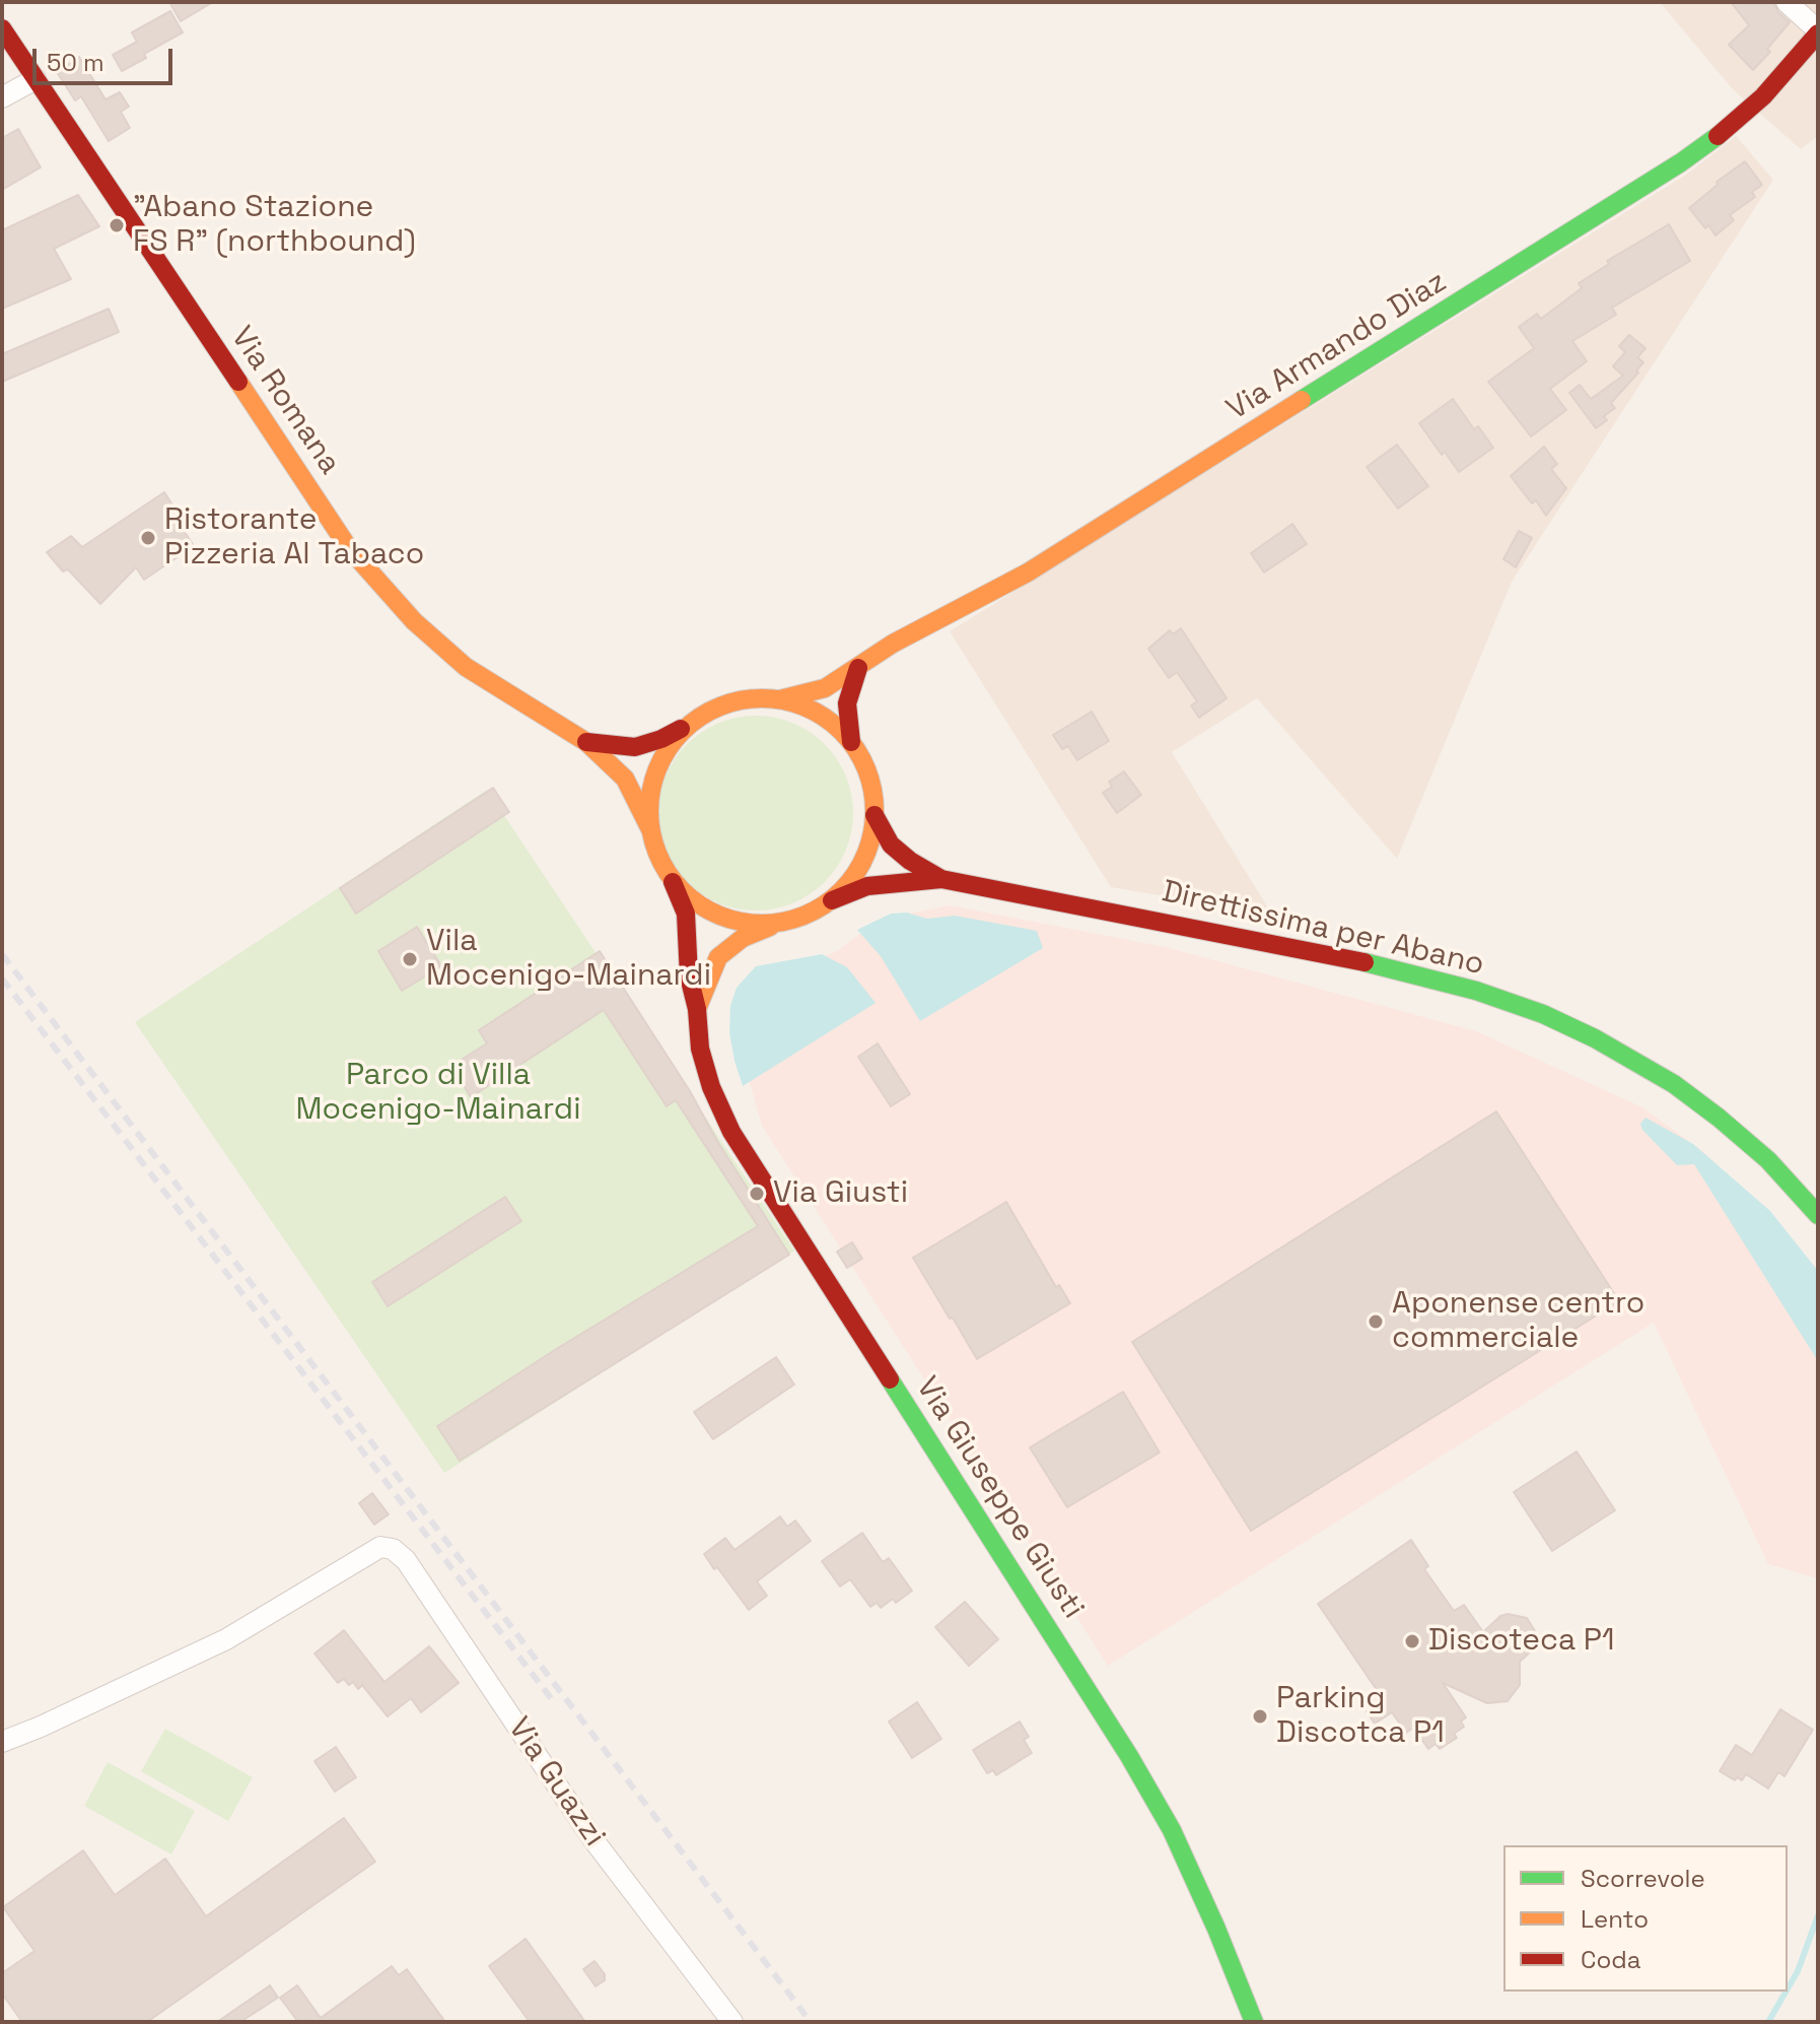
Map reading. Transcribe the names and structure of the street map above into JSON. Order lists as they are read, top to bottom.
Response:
{
  "streets": {
    "main road": [
      "Via Armando Diaz",
      "Via Romana",
      "Direttissima per Abano",
      "Via Giuseppe Giusti"
    ],
    "street": ["Via Guazzi"]
  },
  "crossings": [
    ["Via Armando Diaz", "Via Romana"],
    ["Via Armando Diaz", "Direttissima per Abano"],
    ["Via Armando Diaz", "Via Giuseppe Giusti"],
    ["Via Romana", "Direttissima per Abano"],
    ["Via Romana", "Via Giuseppe Giusti"],
    ["Direttissima per Abano", "Via Giuseppe Giusti"]
  ],
  "parks": ["Parco di Villa Mocenigo-Mainardi"],
  "places": [
    "\"Abano Stazione FS R\" (northbound)",
    "Ristorante Pizzeria Al Tabaco",
    "Vila Mocenigo-Mainardi",
    "Via Giusti",
    "Aponense centro commerciale",
    "Discoteca P1",
    "Parking Discotca P1"
  ],
  "legend": ["Scorrevole", "Lento", "Coda"],
  "scale_bar": "50 m"
}
